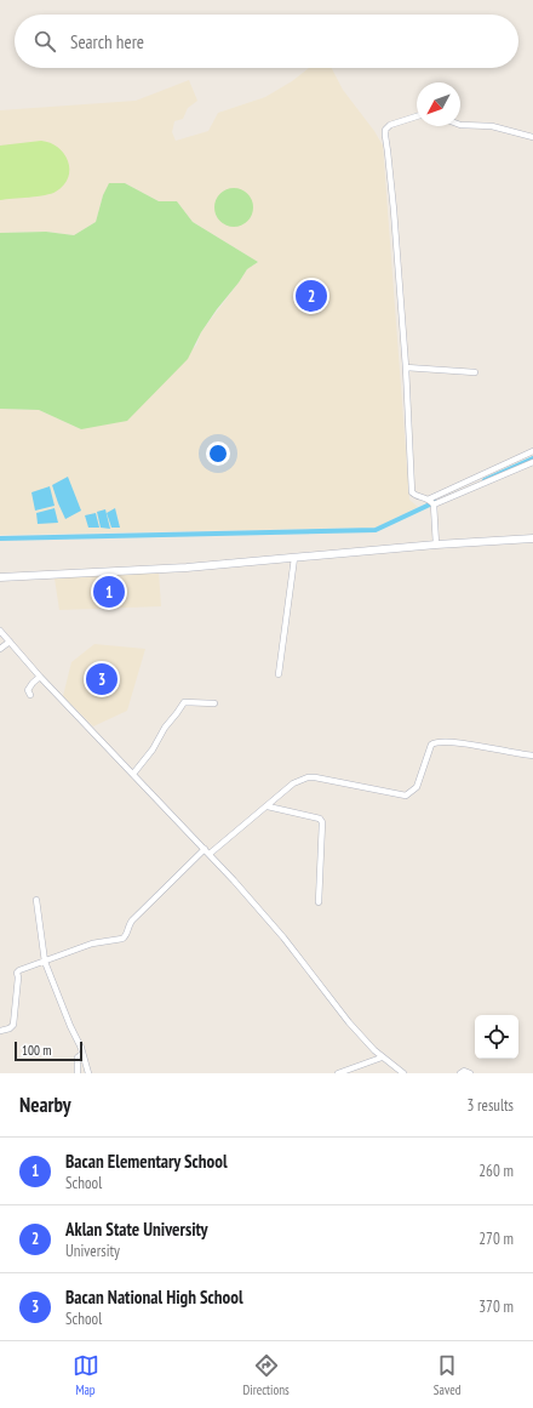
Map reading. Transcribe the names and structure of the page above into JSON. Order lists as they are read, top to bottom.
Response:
{
  "scale_bar": "100 m",
  "north": "bottom left",
  "page": {
    "search": "Search here",
    "pins": ["2", "1", "3"],
    "scale": "100 m",
    "heading": ["Nearby", "3 results"],
    "list": [
      {
        "mark": "1",
        "name": "Bacan Elementary School",
        "note": "School",
        "value": "260 m"
      },
      {
        "mark": "2",
        "name": "Aklan State University",
        "note": "University",
        "value": "270 m"
      },
      {
        "mark": "3",
        "name": "Bacan National High School",
        "note": "School",
        "value": "370 m"
      }
    ],
    "nav": ["Map", "Directions", "Saved"]
  }
}
